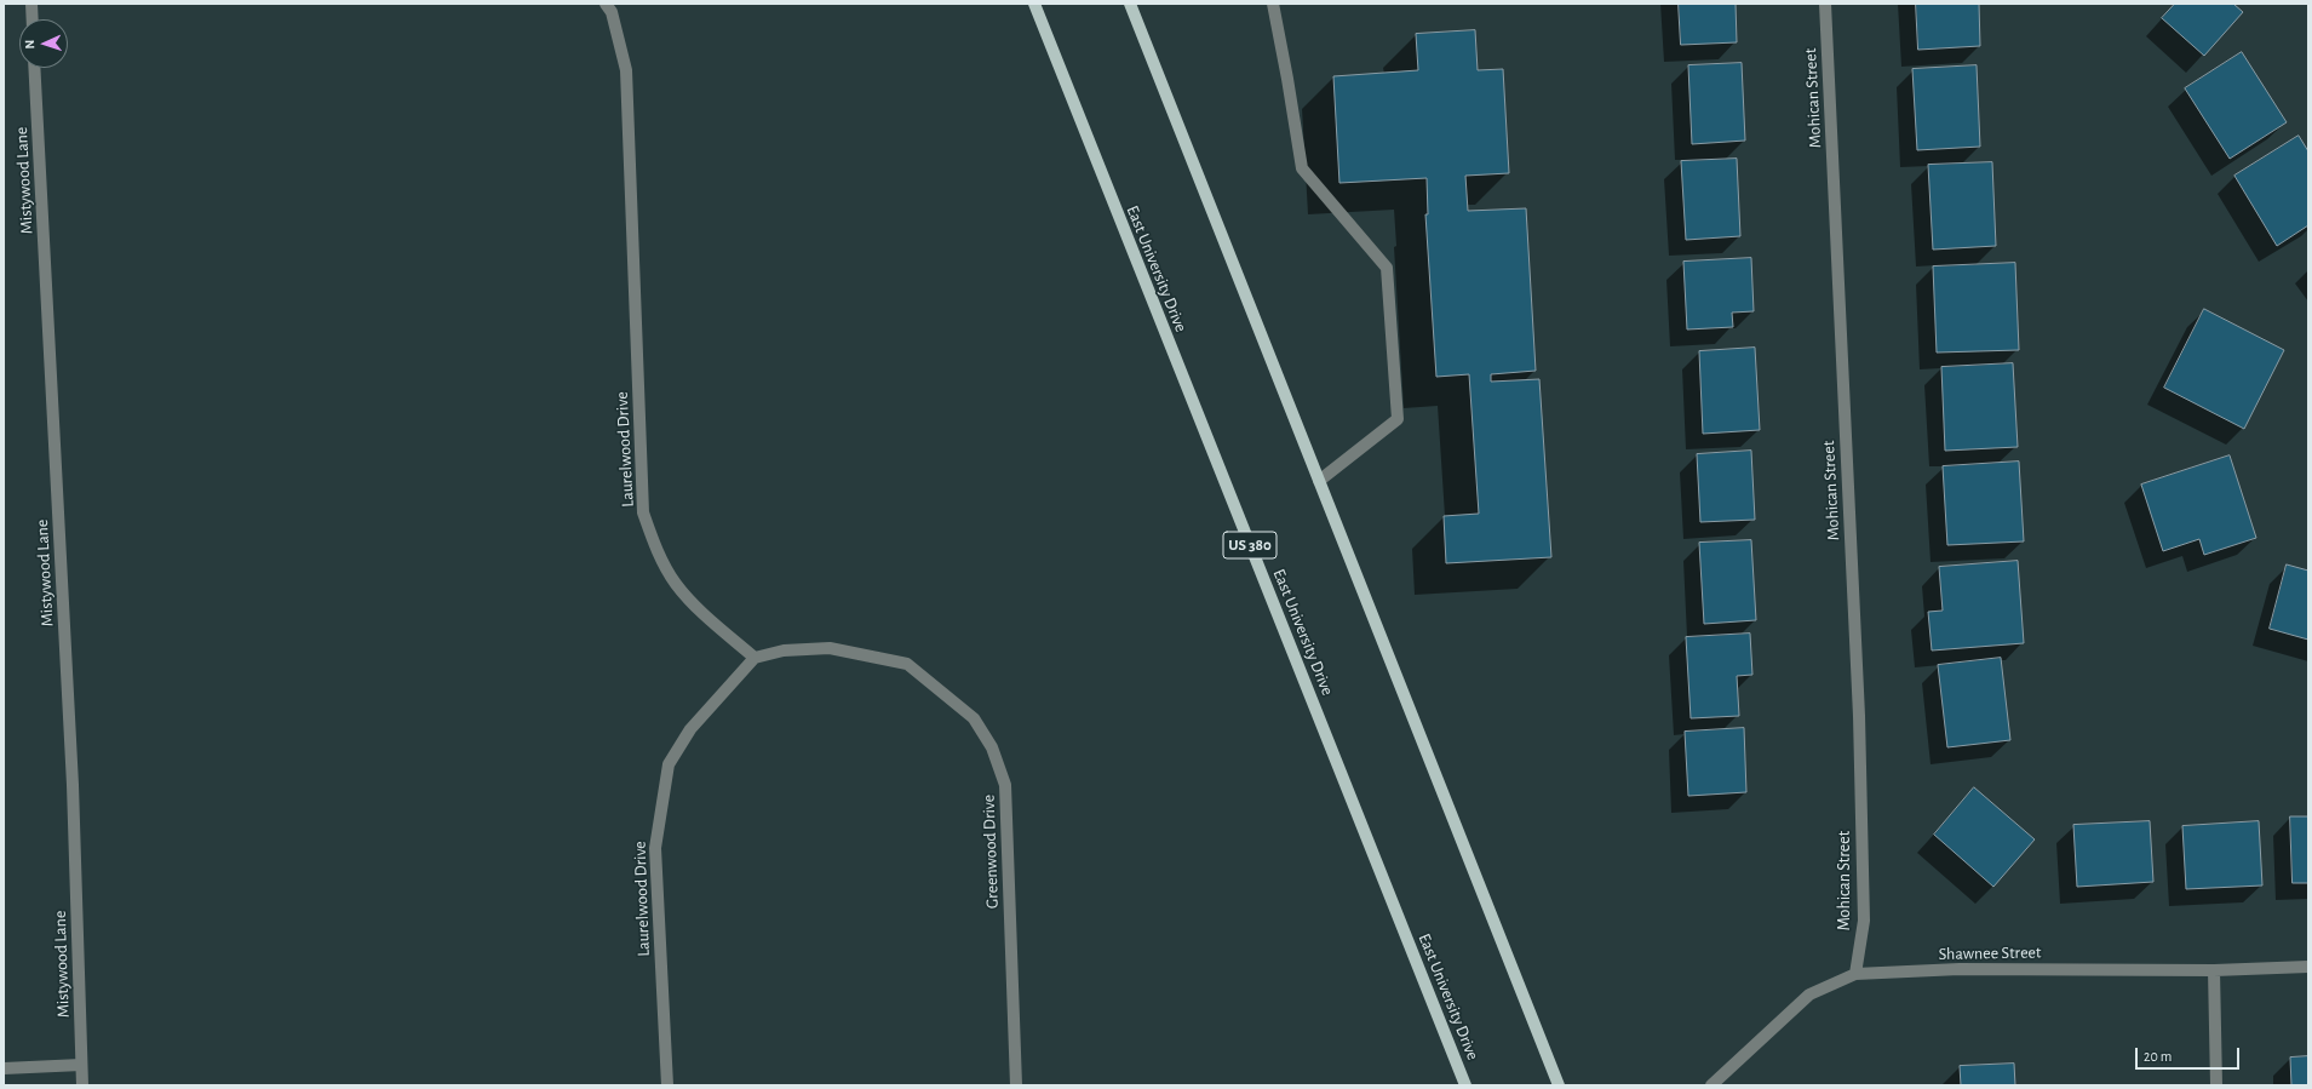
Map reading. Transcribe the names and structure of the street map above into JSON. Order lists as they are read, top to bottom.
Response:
{
  "streets": {
    "main road": ["East University Drive", "US 380"],
    "street": [
      "Mohican Street",
      "Mistywood Lane",
      "Laurelwood Drive",
      "Greenwood Drive",
      "Shawnee Street"
    ]
  },
  "crossings": [
    ["Mohican Street", "Shawnee Street"],
    ["Laurelwood Drive", "Greenwood Drive"]
  ],
  "scale_bar": "20 m",
  "north": "left"
}
